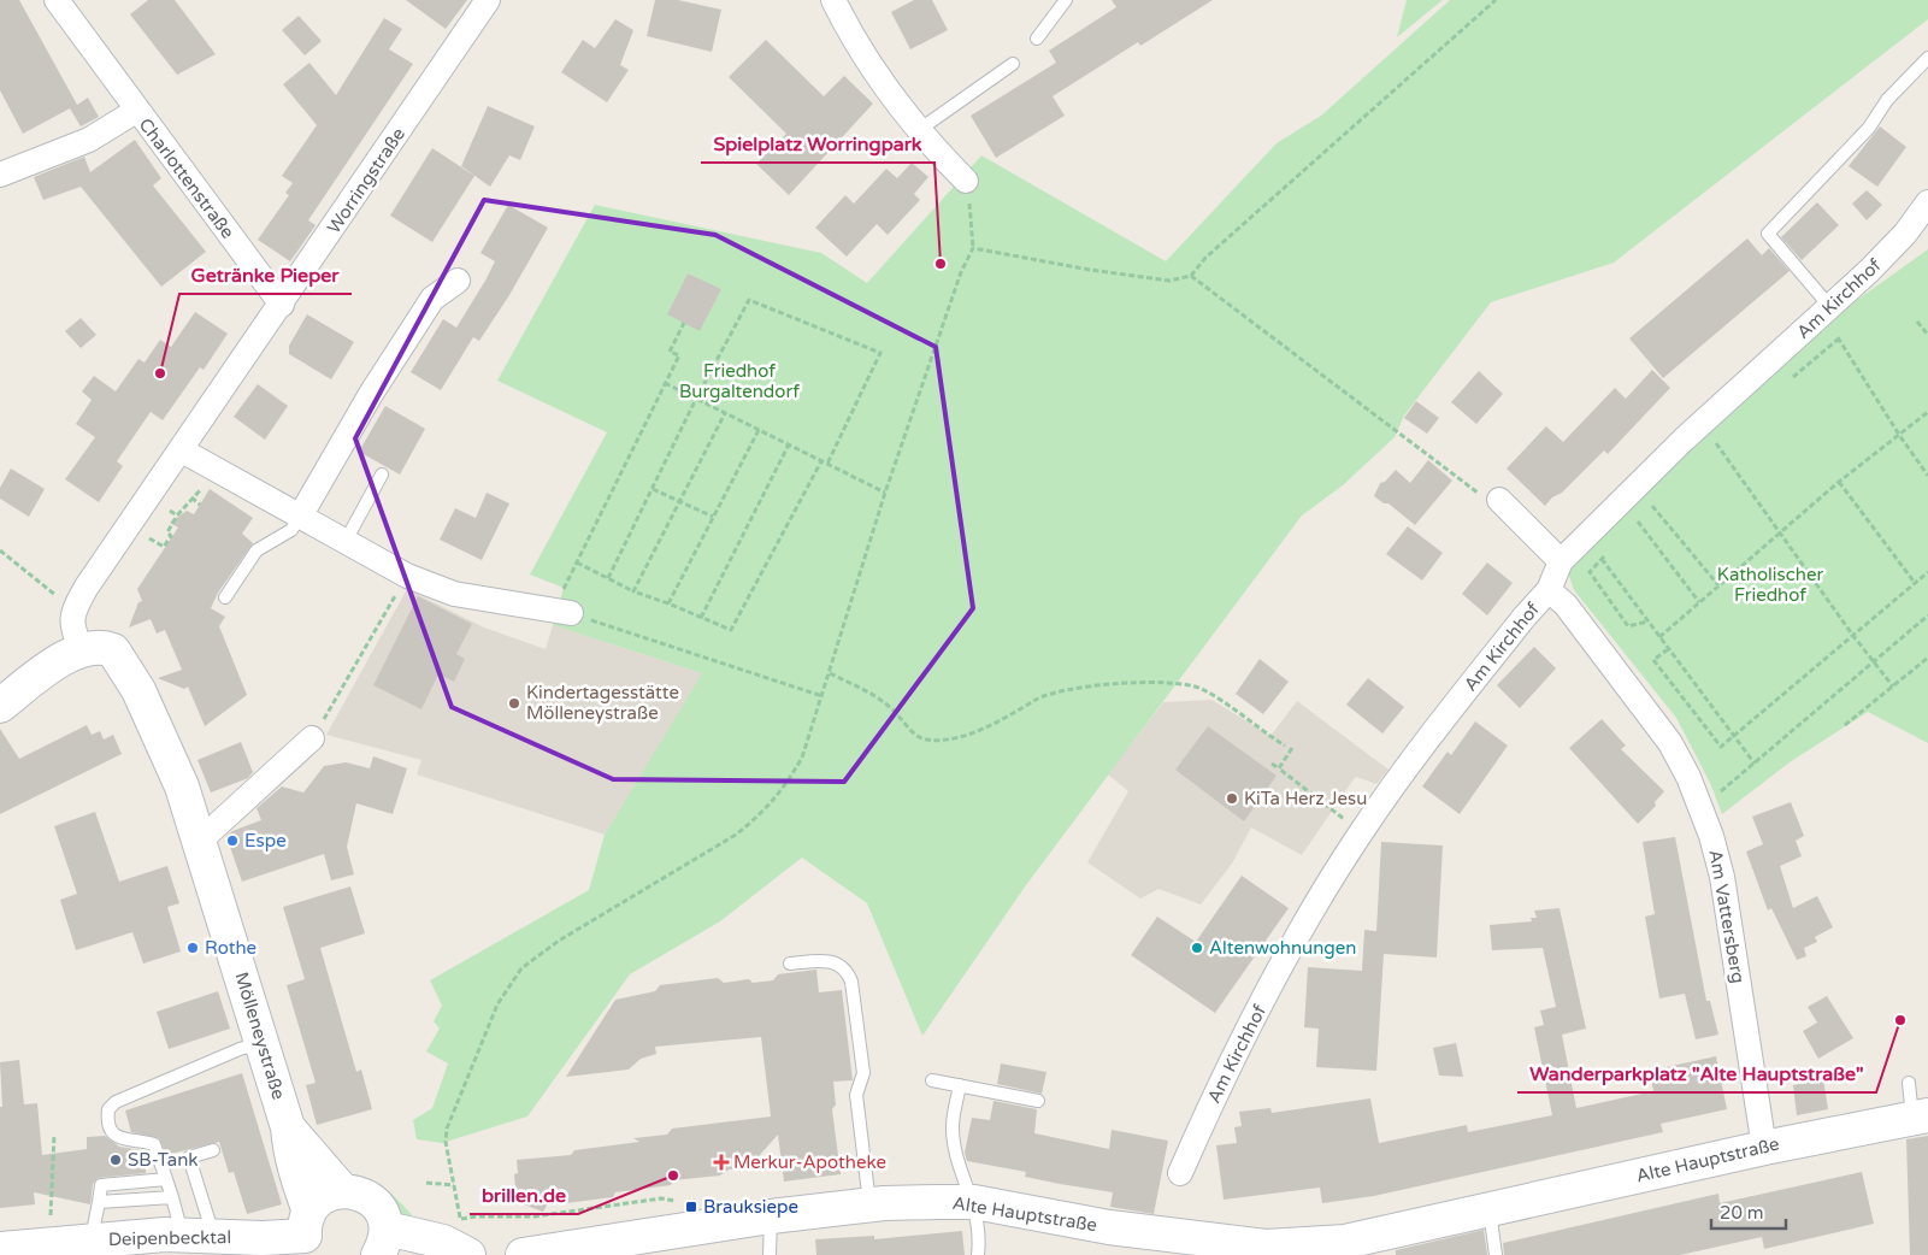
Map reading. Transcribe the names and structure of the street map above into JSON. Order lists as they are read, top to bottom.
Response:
{
  "streets": {
    "main road": ["Mölleneystraße", "Alte Hauptstraße", "Deipenbecktal"],
    "street": [
      "Charlottenstraße",
      "Worringstraße",
      "Am Kirchhof",
      "Am Vattersberg"
    ]
  },
  "crossings": [
    ["Charlottenstraße", "Worringstraße"],
    ["Worringstraße", "Mölleneystraße"],
    ["Am Kirchhof", "Am Vattersberg"],
    ["Am Vattersberg", "Alte Hauptstraße"],
    ["Mölleneystraße", "Deipenbecktal"]
  ],
  "parks": ["Friedhof Burgaltendorf", "Katholischer Friedhof"],
  "places": {
    "other": [
      "Spielplatz Worringpark",
      "Getränke Pieper",
      "Kindertagesstätte Mölleneystraße",
      "KiTa Herz Jesu",
      "Espe",
      "Rothe",
      "Altenwohnungen",
      "Wanderparkplatz \"Alte Hauptstraße\"",
      "SB-Tank",
      "brillen.de"
    ],
    "health": ["Merkur-Apotheke"],
    "transit": ["Brauksiepe"]
  },
  "scale_bar": "20 m"
}
